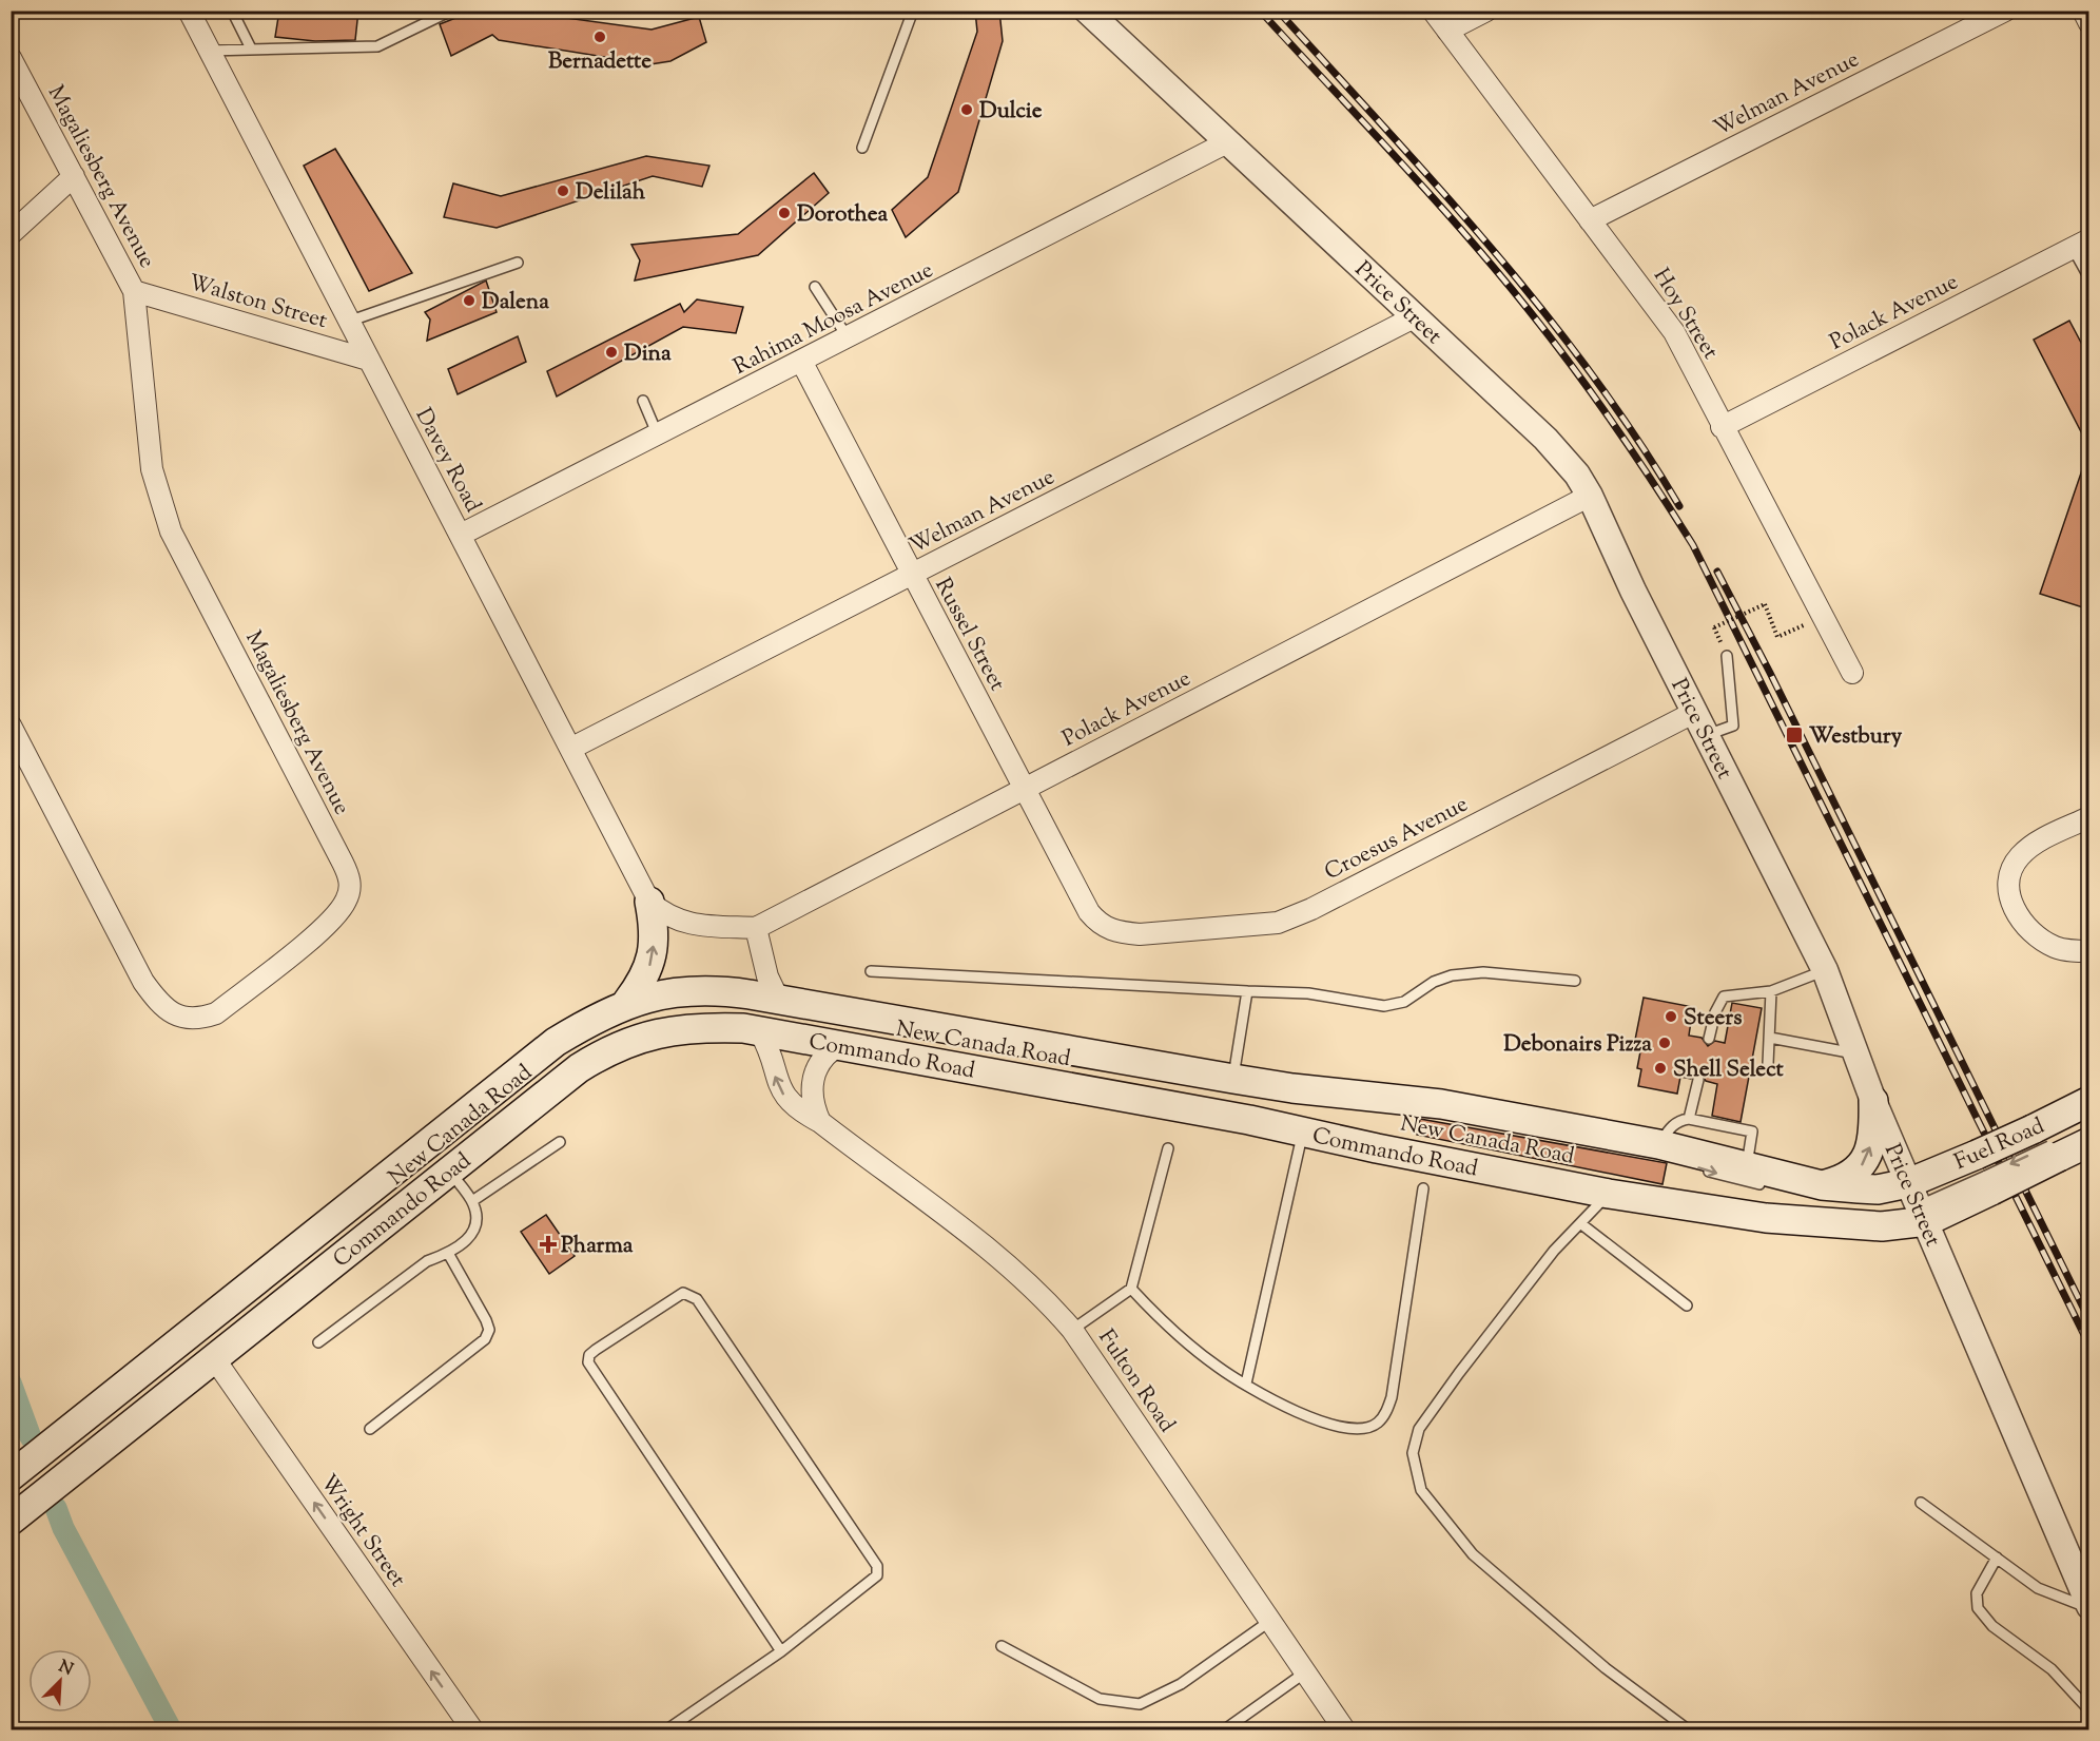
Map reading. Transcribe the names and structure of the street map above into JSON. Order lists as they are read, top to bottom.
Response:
{
  "streets": {
    "main road": ["Commando Road", "Fuel Road"],
    "street": [
      "Welman Avenue",
      "Magaliesberg Avenue",
      "Walston Street",
      "Price Street",
      "Polack Avenue",
      "Hoy Street",
      "Rahima Moosa Avenue",
      "Davey Road",
      "Russel Street",
      "Croesus Avenue",
      "Fulton Road",
      "Wright Street"
    ],
    "lane": ["New Canada Road"]
  },
  "crossings": [
    ["Welman Avenue", "Price Street"],
    ["Welman Avenue", "Hoy Street"],
    ["Welman Avenue", "Davey Road"],
    ["Welman Avenue", "Russel Street"],
    ["Magaliesberg Avenue", "Walston Street"],
    ["Walston Street", "Davey Road"],
    ["Price Street", "Polack Avenue"],
    ["Price Street", "Rahima Moosa Avenue"],
    ["Price Street", "Croesus Avenue"],
    ["Price Street", "Commando Road"],
    ["Price Street", "Fuel Road"],
    ["Polack Avenue", "Hoy Street"],
    ["Polack Avenue", "Davey Road"],
    ["Polack Avenue", "Russel Street"],
    ["Rahima Moosa Avenue", "Davey Road"],
    ["Rahima Moosa Avenue", "Russel Street"],
    ["Russel Street", "Croesus Avenue"],
    ["New Canada Road", "Commando Road"],
    ["Commando Road", "Fuel Road"],
    ["Commando Road", "Fulton Road"],
    ["Commando Road", "Wright Street"]
  ],
  "one_way": ["Wright Street"],
  "places": {
    "other": [
      "Bernadette",
      "Dulcie",
      "Delilah",
      "Dorothea",
      "Dalena",
      "Dina",
      "Steers",
      "Debonairs Pizza",
      "Shell Select"
    ],
    "transit": ["Westbury"],
    "health": ["Pharma"]
  },
  "north": "top right"
}
